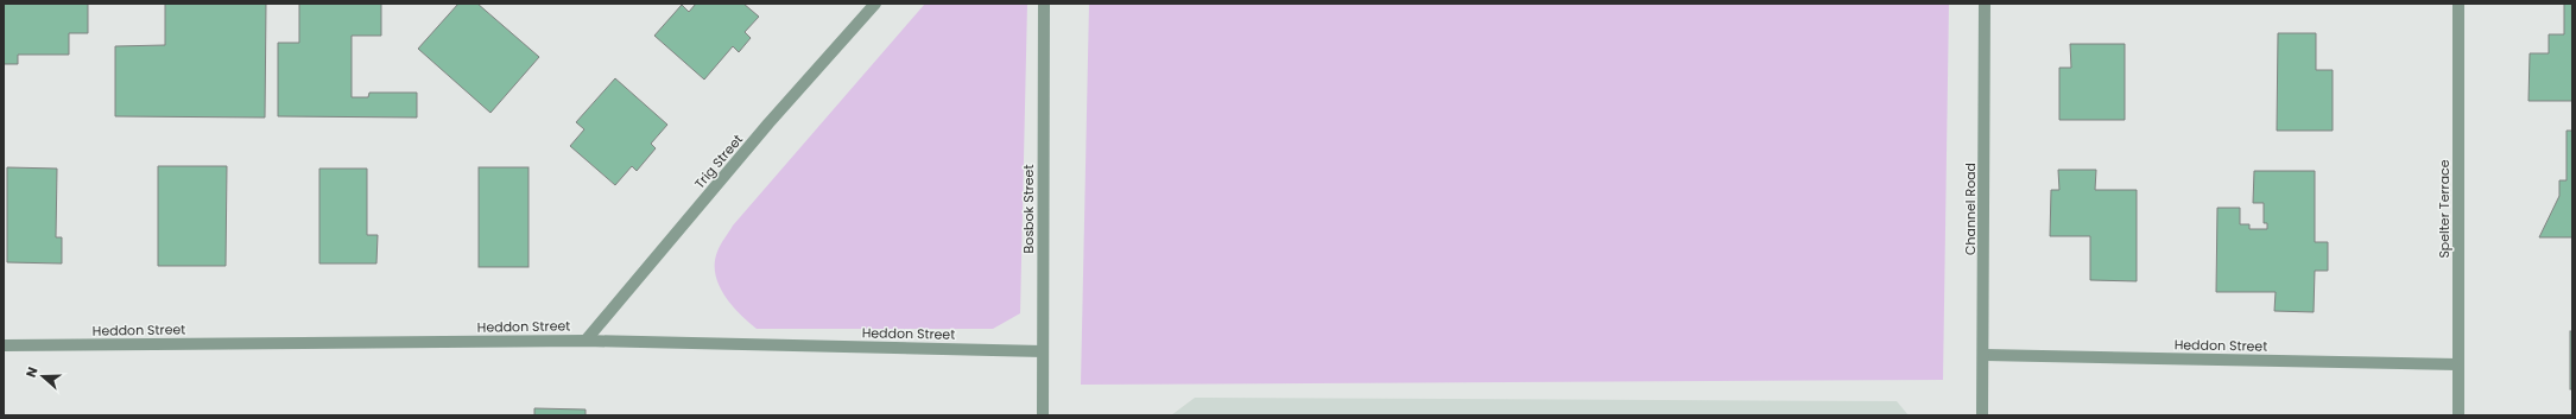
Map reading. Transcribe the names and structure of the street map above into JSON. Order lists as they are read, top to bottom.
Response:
{
  "streets": {
    "street": [
      "Trig Street",
      "Bosbok Street",
      "Channel Road",
      "Spelter Terrace",
      "Heddon Street"
    ]
  },
  "crossings": [
    ["Trig Street", "Heddon Street"],
    ["Bosbok Street", "Heddon Street"],
    ["Channel Road", "Heddon Street"],
    ["Spelter Terrace", "Heddon Street"]
  ],
  "north": "left"
}
